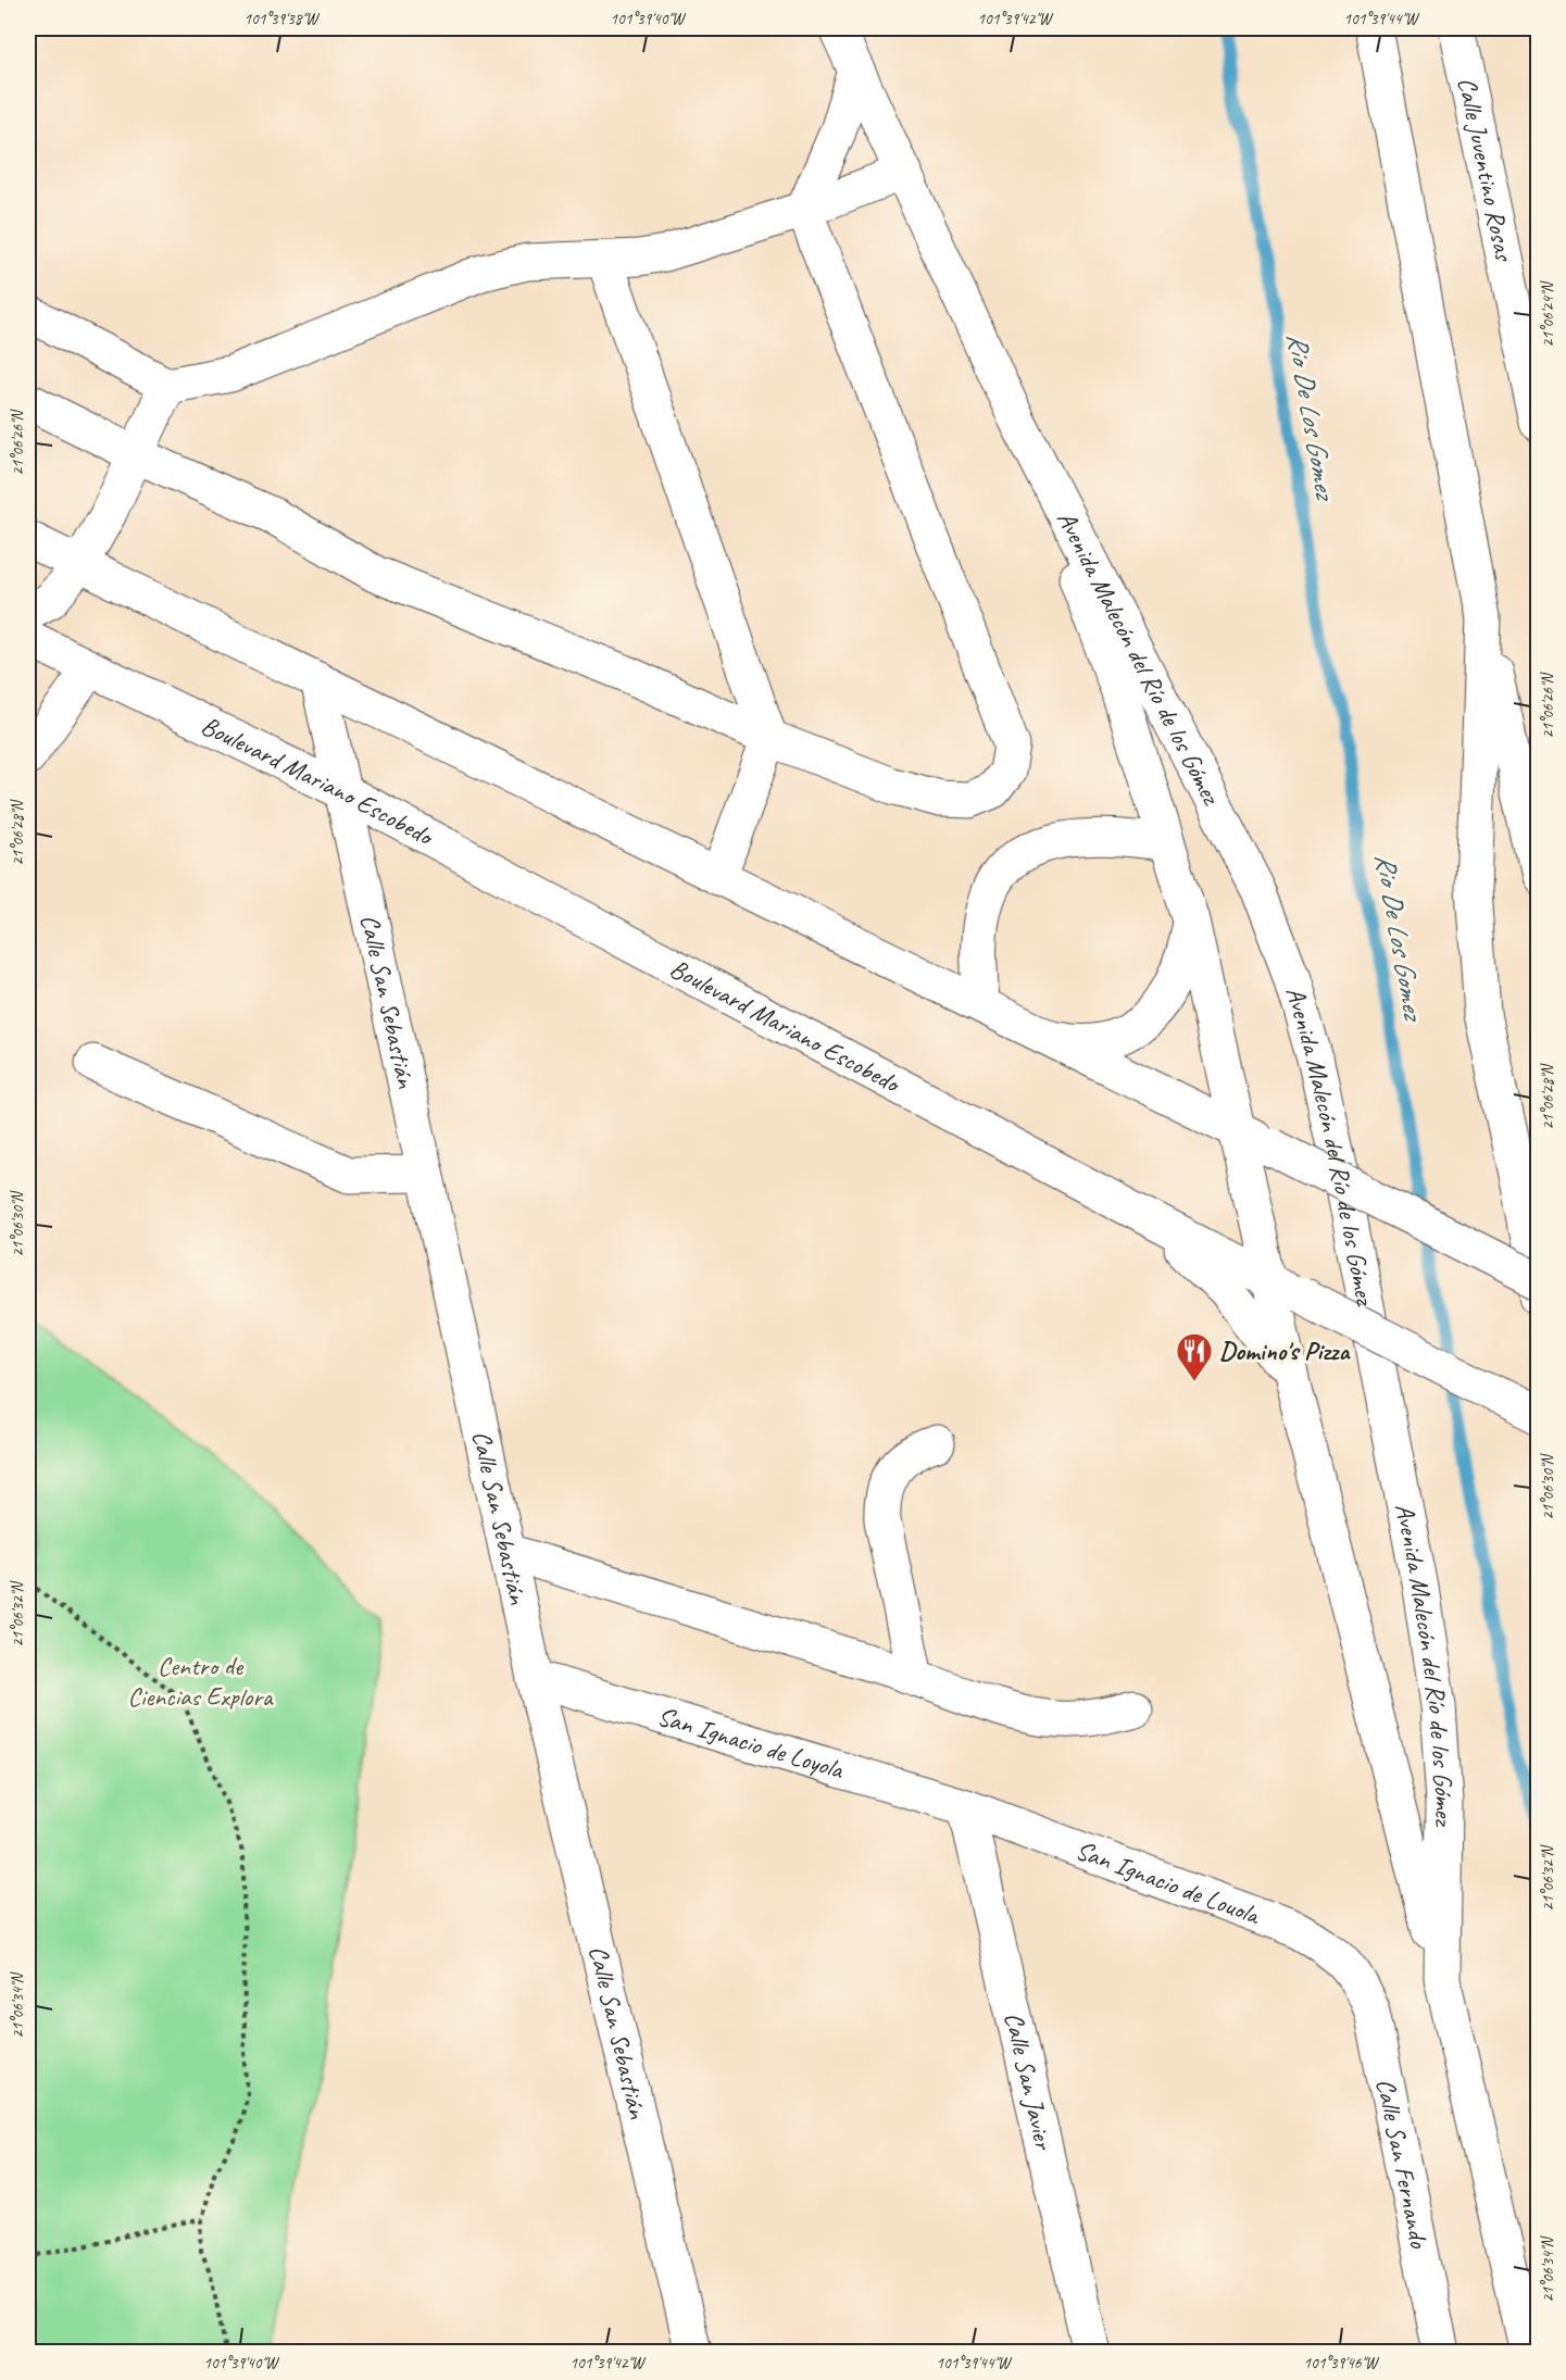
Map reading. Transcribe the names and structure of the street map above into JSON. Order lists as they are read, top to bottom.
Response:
{
  "streets": {
    "main road": [
      "Calle Juventino Rosas",
      "Avenida Malecón del Río de los Gómez",
      "Boulevard Mariano Escobedo",
      "Calle San Sebastián",
      "San Ignacio de Loyola",
      "San Ignacio de Louola",
      "Calle San Javier",
      "Calle San Fernando"
    ]
  },
  "crossings": [
    ["Boulevard Mariano Escobedo", "Calle San Sebastián"],
    ["Calle San Sebastián", "San Ignacio de Loyola"],
    ["San Ignacio de Loyola", "San Ignacio de Louola"],
    ["San Ignacio de Loyola", "Calle San Javier"],
    ["San Ignacio de Louola", "Calle San Javier"],
    ["San Ignacio de Louola", "Calle San Fernando"]
  ],
  "water": ["Rio De Los Gomez"],
  "parks": ["Centro de Ciencias Explora"],
  "places": {
    "restaurant": ["Domino's Pizza"]
  },
  "coordinates": [
    "101°39'38\"W",
    "101°39'40\"W",
    "101°39'42\"W",
    "101°39'44\"W",
    "21°06'24\"N",
    "21°06'26\"N",
    "21°06'28\"N",
    "21°06'30\"N",
    "21°06'32\"N",
    "21°06'34\"N",
    "101°39'46\"W"
  ]
}
